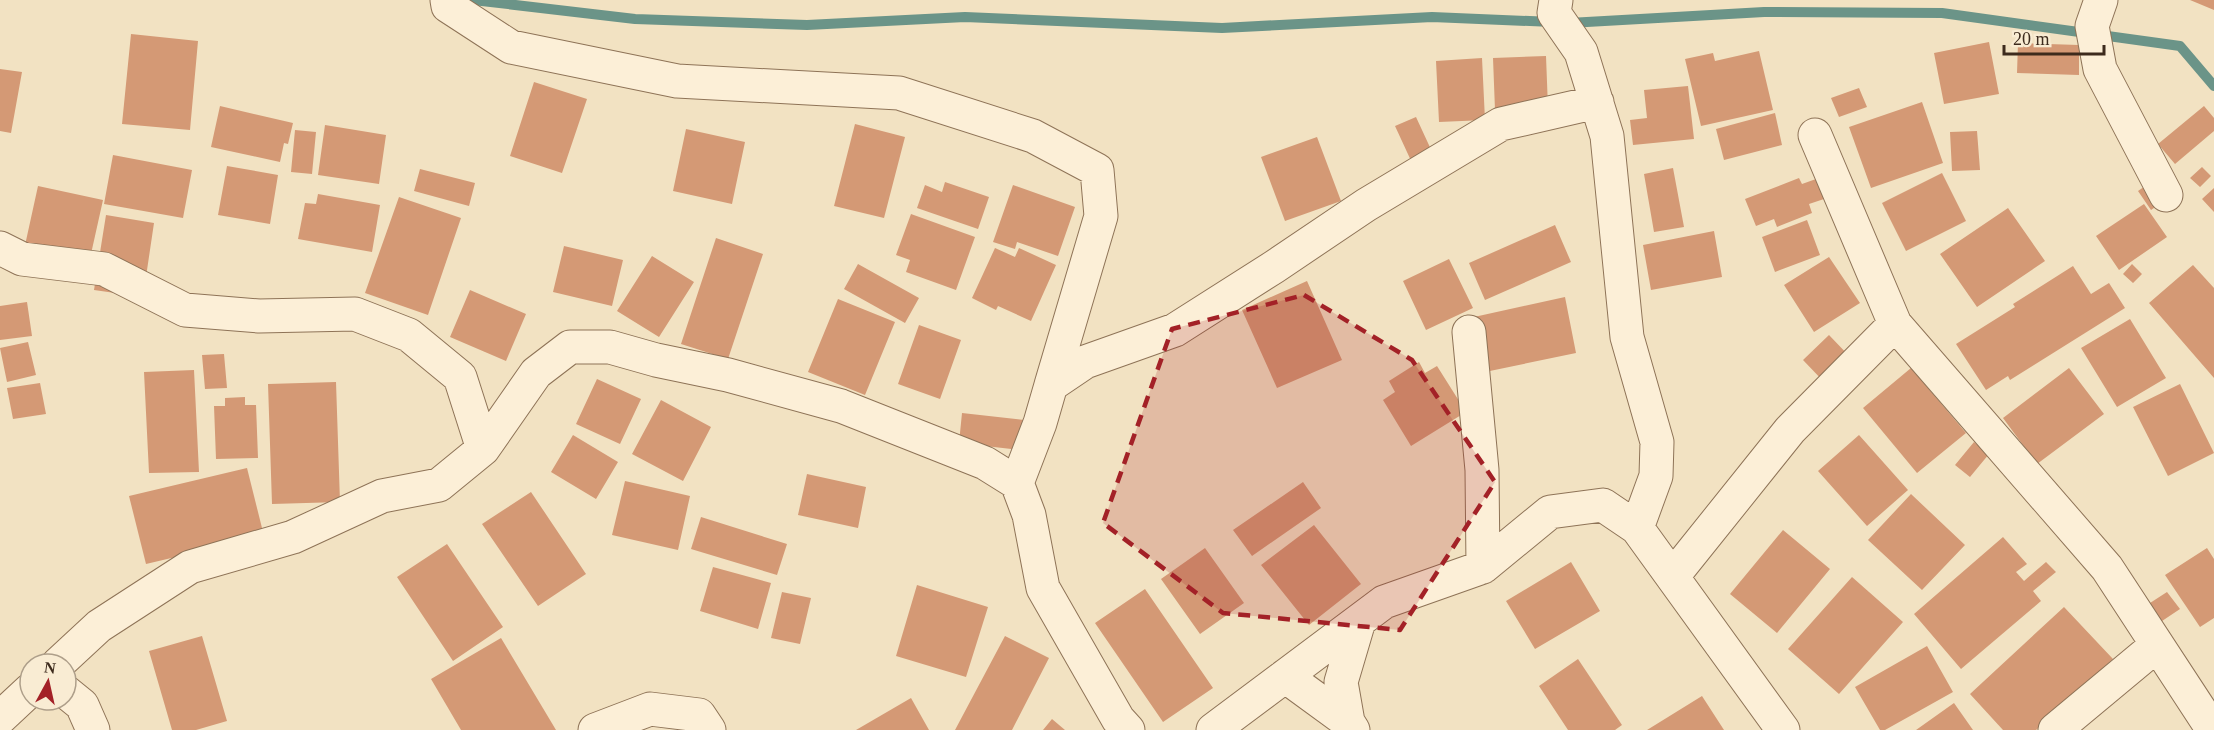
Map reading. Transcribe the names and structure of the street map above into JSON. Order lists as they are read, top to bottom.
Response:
{
  "scale_bar": "20 m",
  "north": "top"
}
